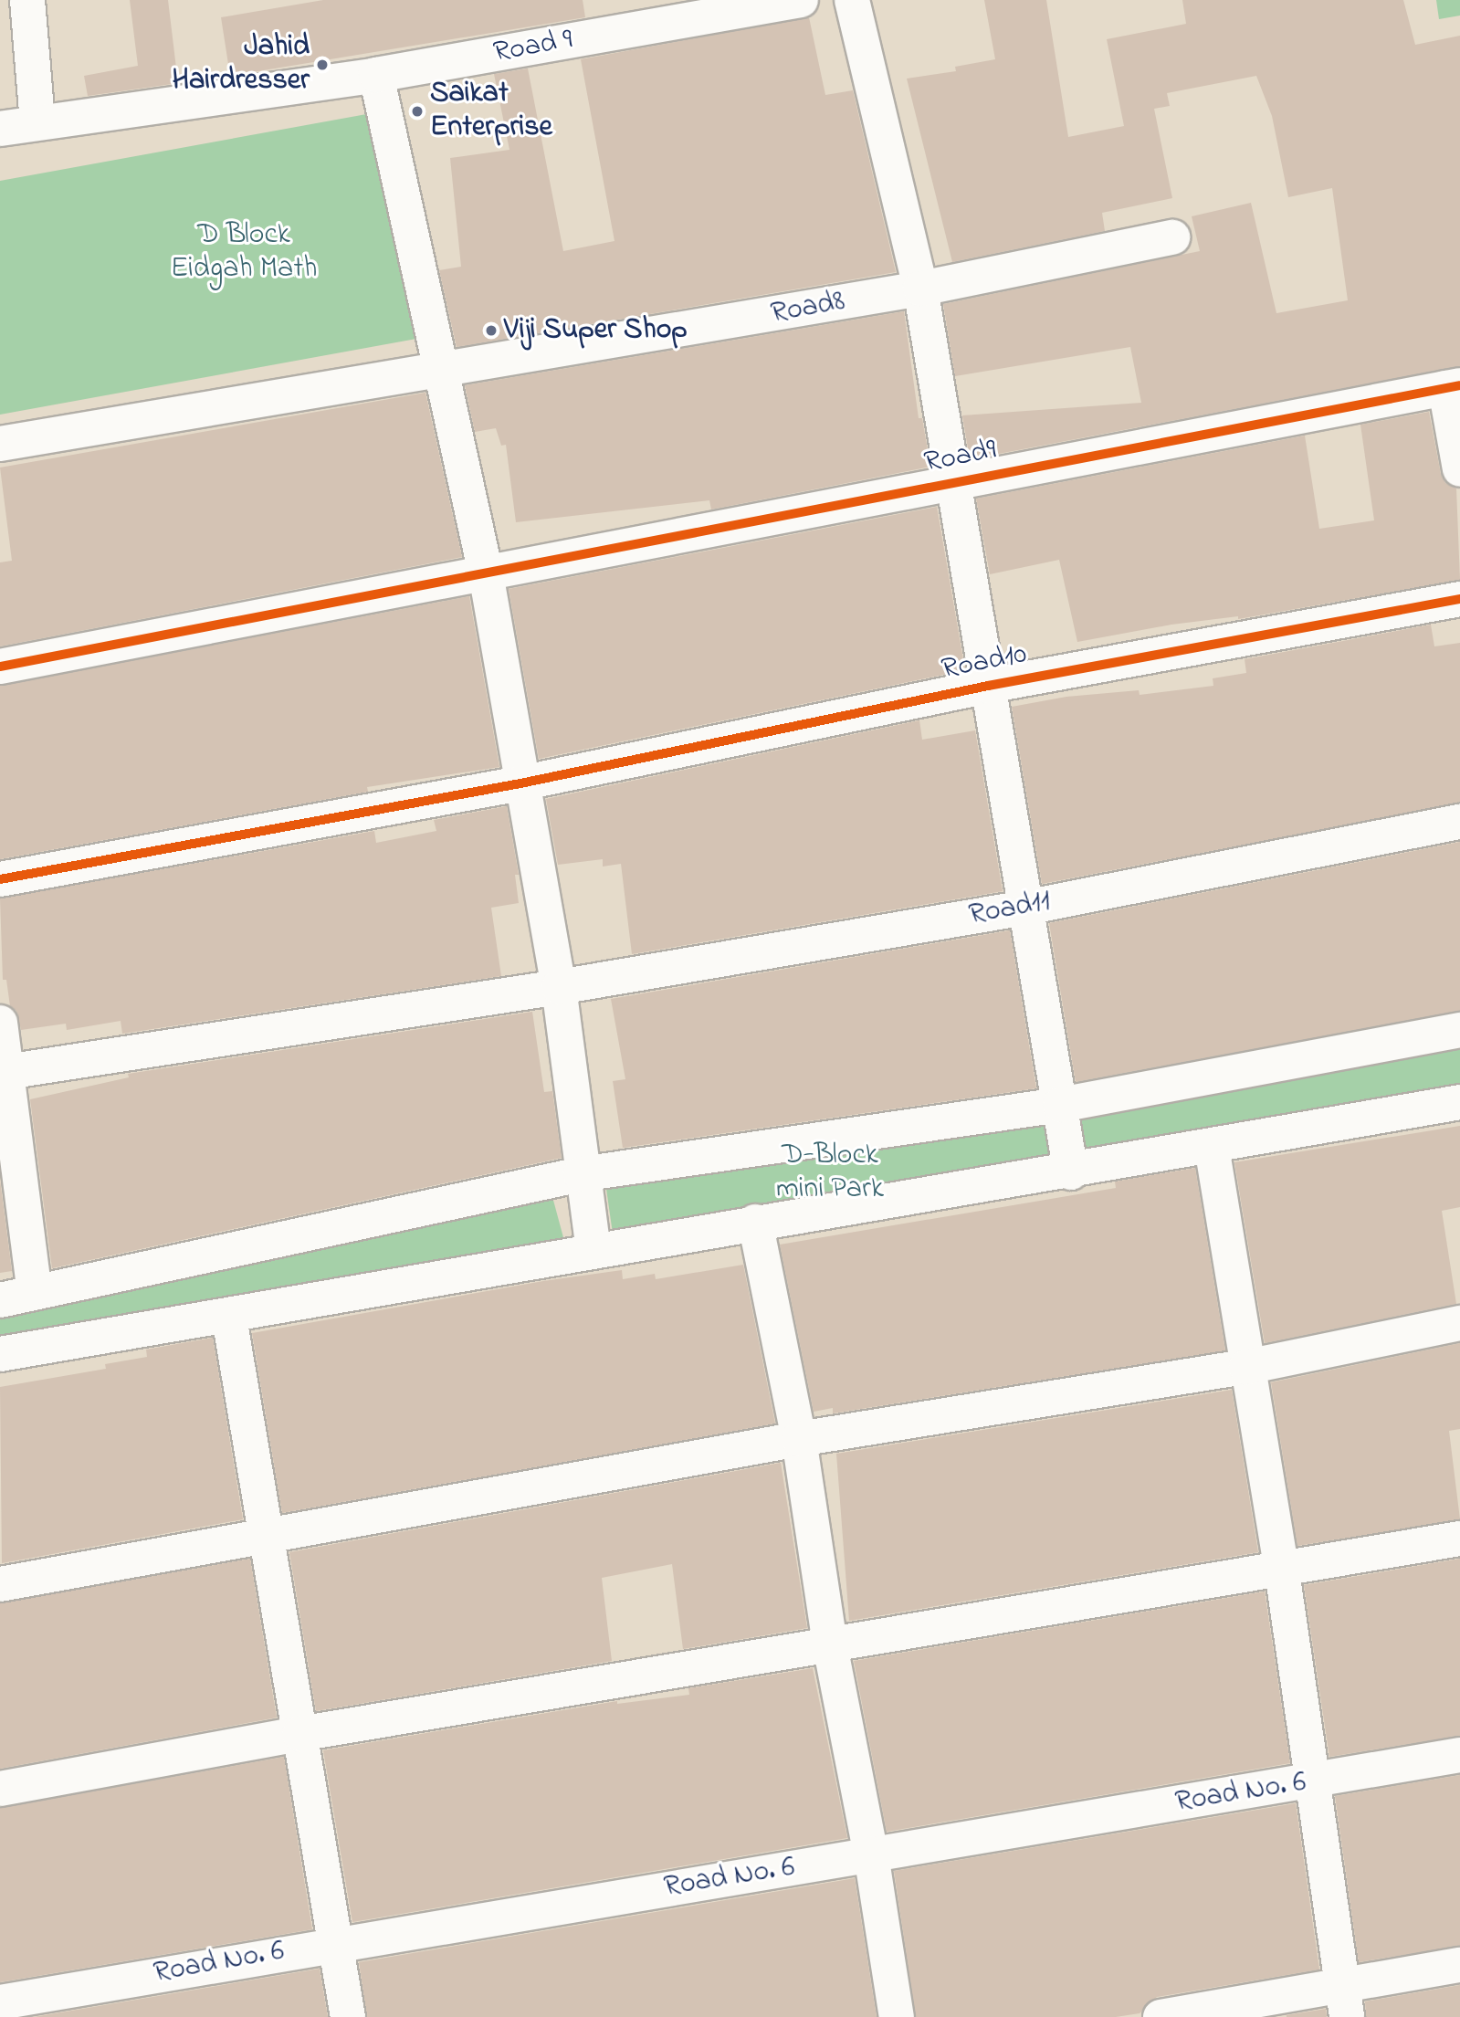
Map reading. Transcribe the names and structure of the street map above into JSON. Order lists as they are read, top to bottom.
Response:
{
  "streets": {
    "street": [
      "Road 9",
      "Road8",
      "Road9",
      "Road10",
      "Road11",
      "Road No. 6"
    ]
  },
  "parks": ["D Block Eidgah Math", "D-Block mini Park"],
  "places": ["Jahid Hairdresser", "Saikat Enterprise", "Viji Super Shop"]
}
